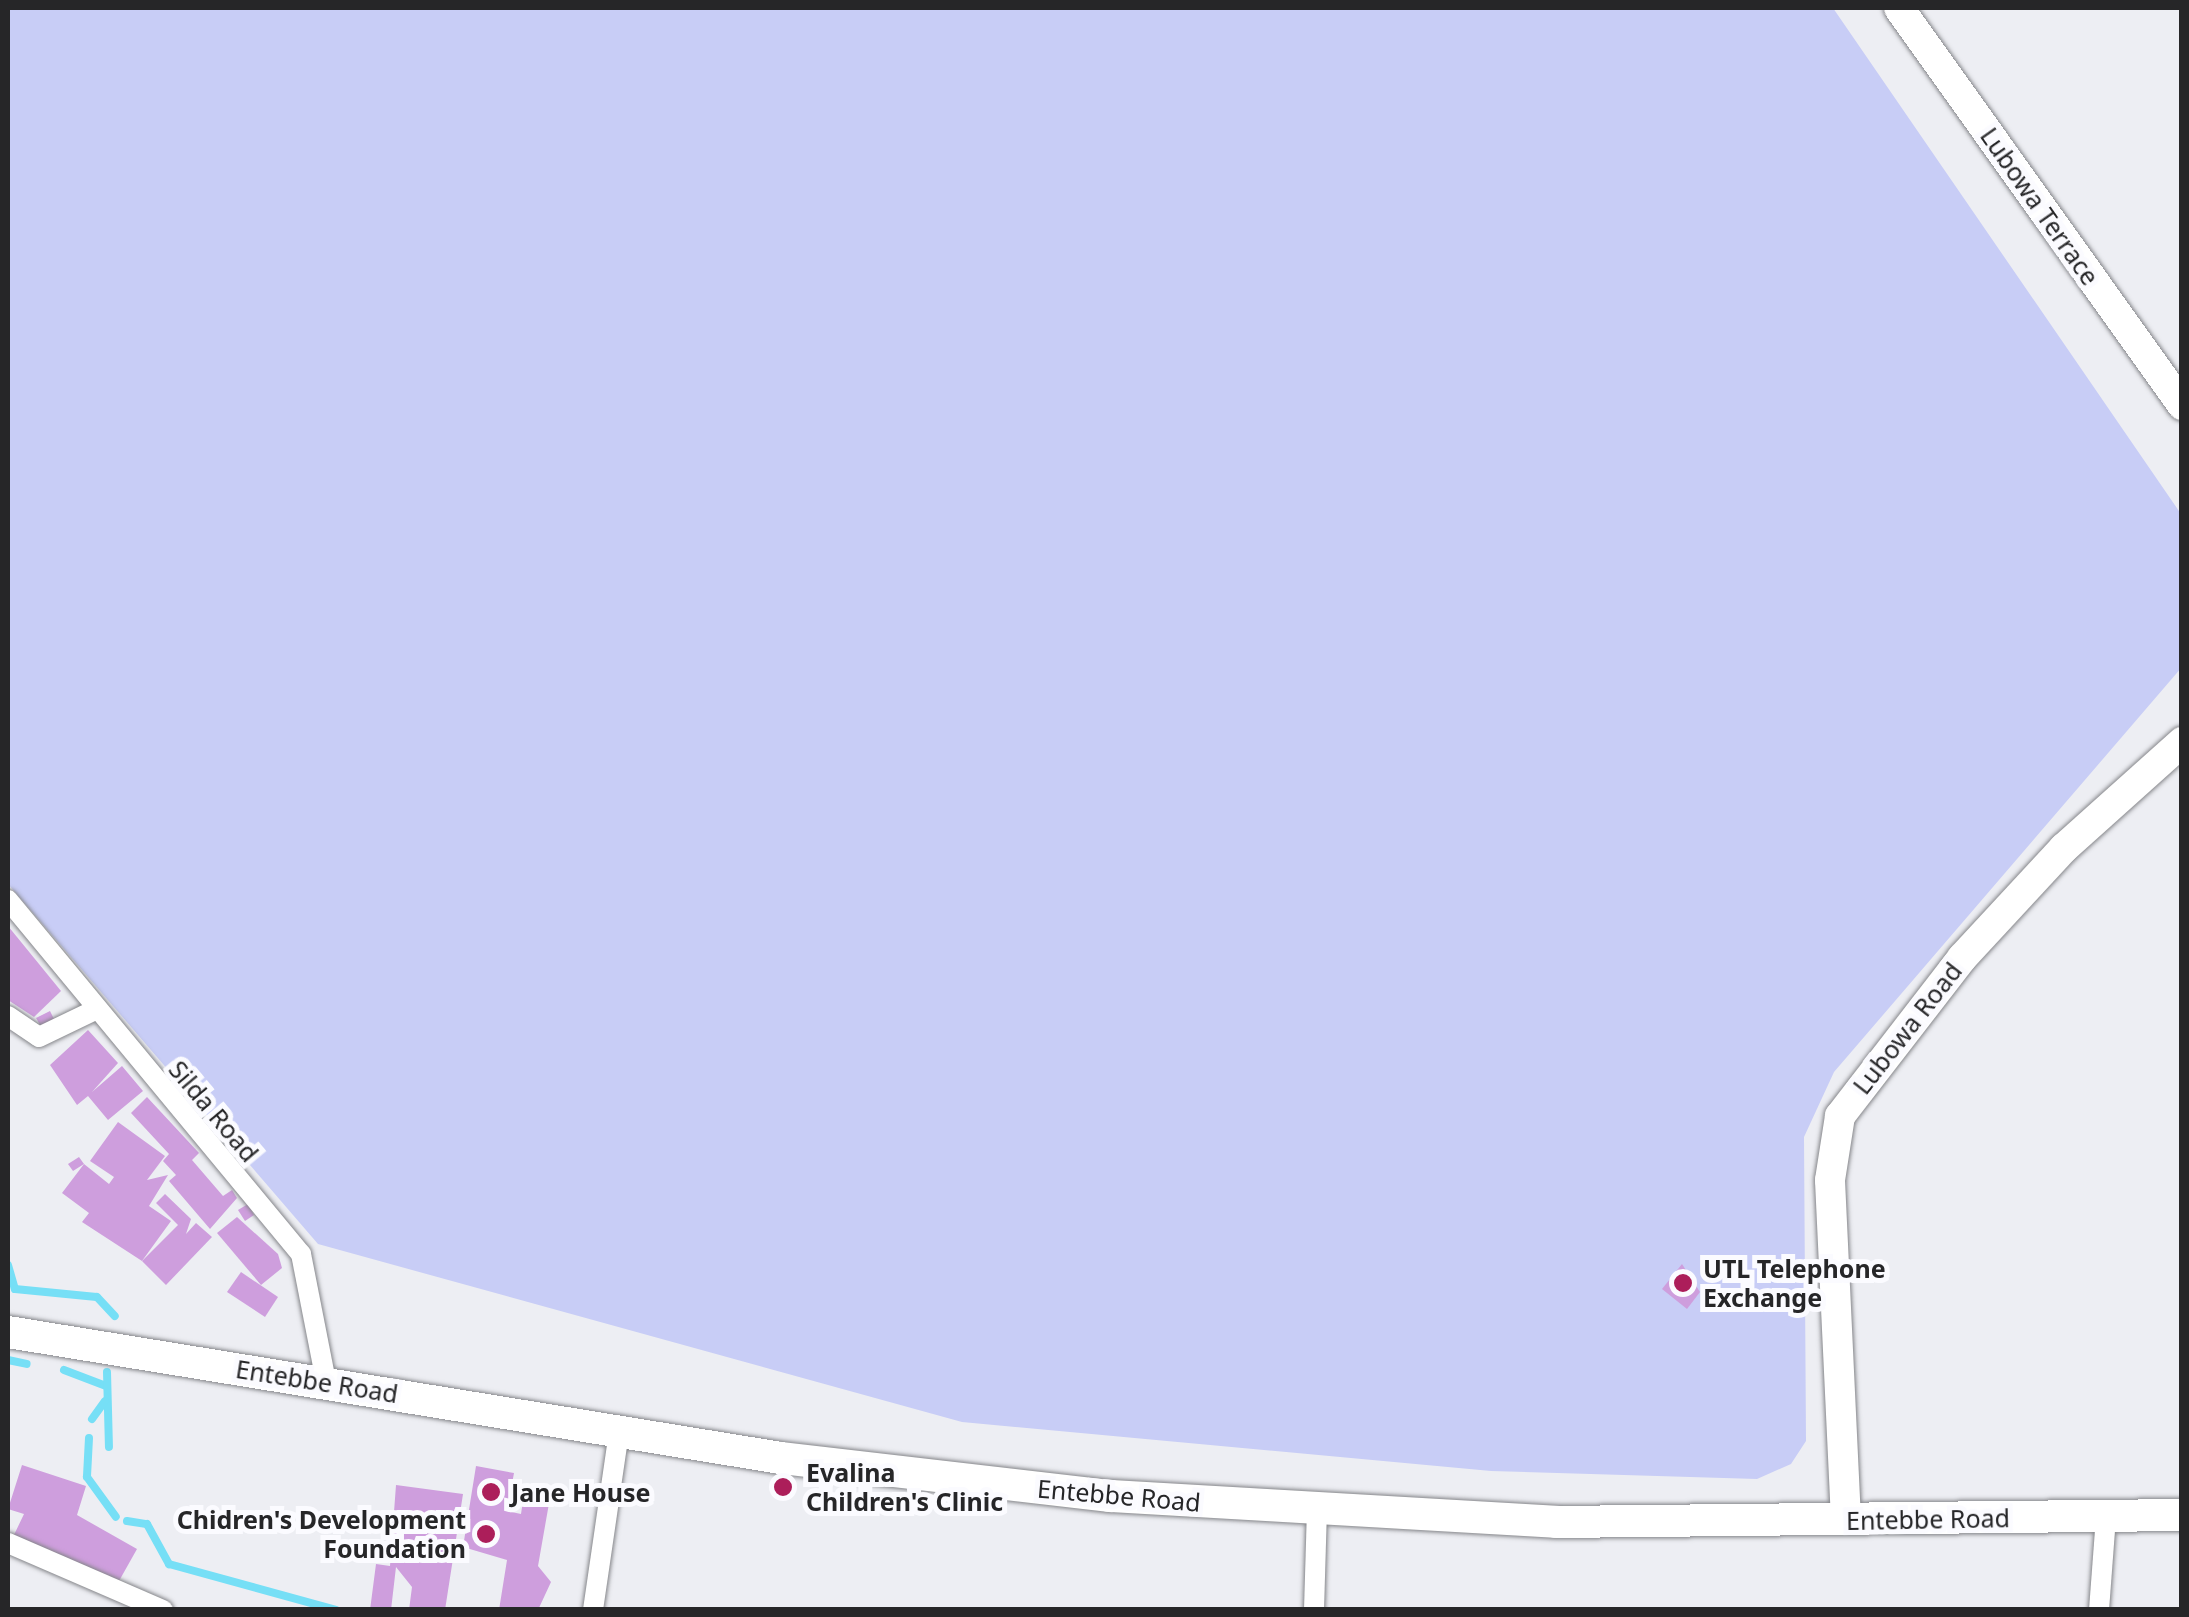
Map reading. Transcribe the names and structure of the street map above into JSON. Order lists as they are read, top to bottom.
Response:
{
  "streets": {
    "main road": ["Entebbe Road"],
    "street": ["Lubowa Terrace", "Lubowa Road", "Silda Road"]
  },
  "crossings": [
    ["Lubowa Road", "Entebbe Road"],
    ["Silda Road", "Entebbe Road"]
  ],
  "places": [
    "UTL Telephone Exchange",
    "Evalina Children's Clinic",
    "Jane House",
    "Chidren's Development Foundation"
  ]
}
